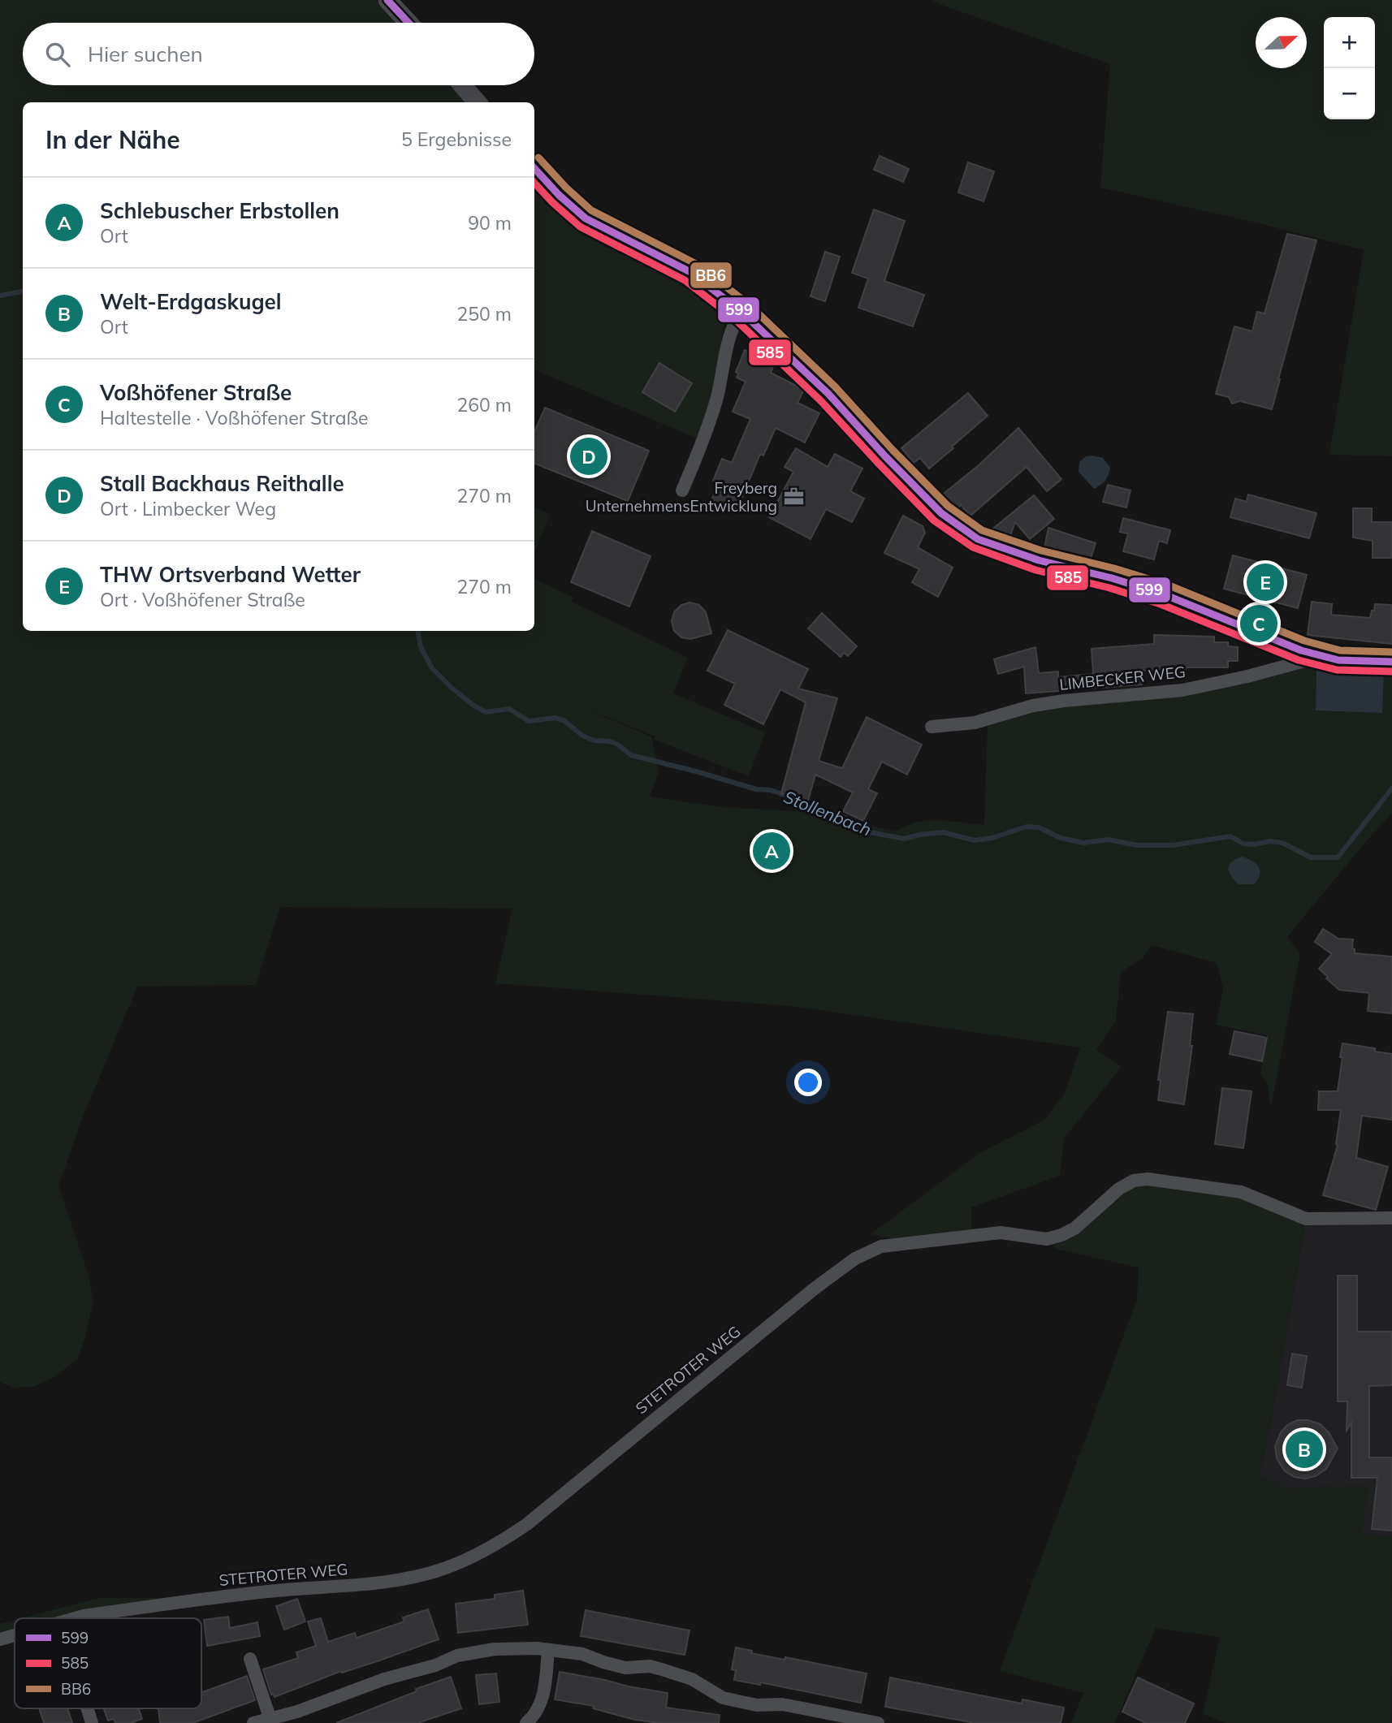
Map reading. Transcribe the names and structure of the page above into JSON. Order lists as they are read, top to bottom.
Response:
{
  "streets": {
    "street": ["LIMBECKER WEG", "STETROTER WEG"]
  },
  "water": ["Stollenbach"],
  "places": {
    "office": ["Freyberg UnternehmensEntwicklung"]
  },
  "lines": ["transit line 599", "transit line BB6", "transit line 585"],
  "legend": ["599", "585", "BB6"],
  "north": "right",
  "page": {
    "map_buttons": ["+", "−"],
    "search": "Hier suchen",
    "heading": ["In der Nähe", "5 Ergebnisse"],
    "list": [
      {
        "mark": "A",
        "name": "Schlebuscher Erbstollen",
        "note": "Ort",
        "value": "90 m"
      },
      {
        "mark": "B",
        "name": "Welt-Erdgaskugel",
        "note": "Ort",
        "value": "250 m"
      },
      {
        "mark": "C",
        "name": "Voßhöfener Straße",
        "note": "Haltestelle · Voßhöfener Straße",
        "value": "260 m"
      },
      {
        "mark": "D",
        "name": "Stall Backhaus Reithalle",
        "note": "Ort · Limbecker Weg",
        "value": "270 m"
      },
      {
        "mark": "E",
        "name": "THW Ortsverband Wetter",
        "note": "Ort · Voßhöfener Straße",
        "value": "270 m"
      }
    ],
    "pins": [
      "D",
      "E",
      "C",
      "A",
      "B"
    ]
  }
}
